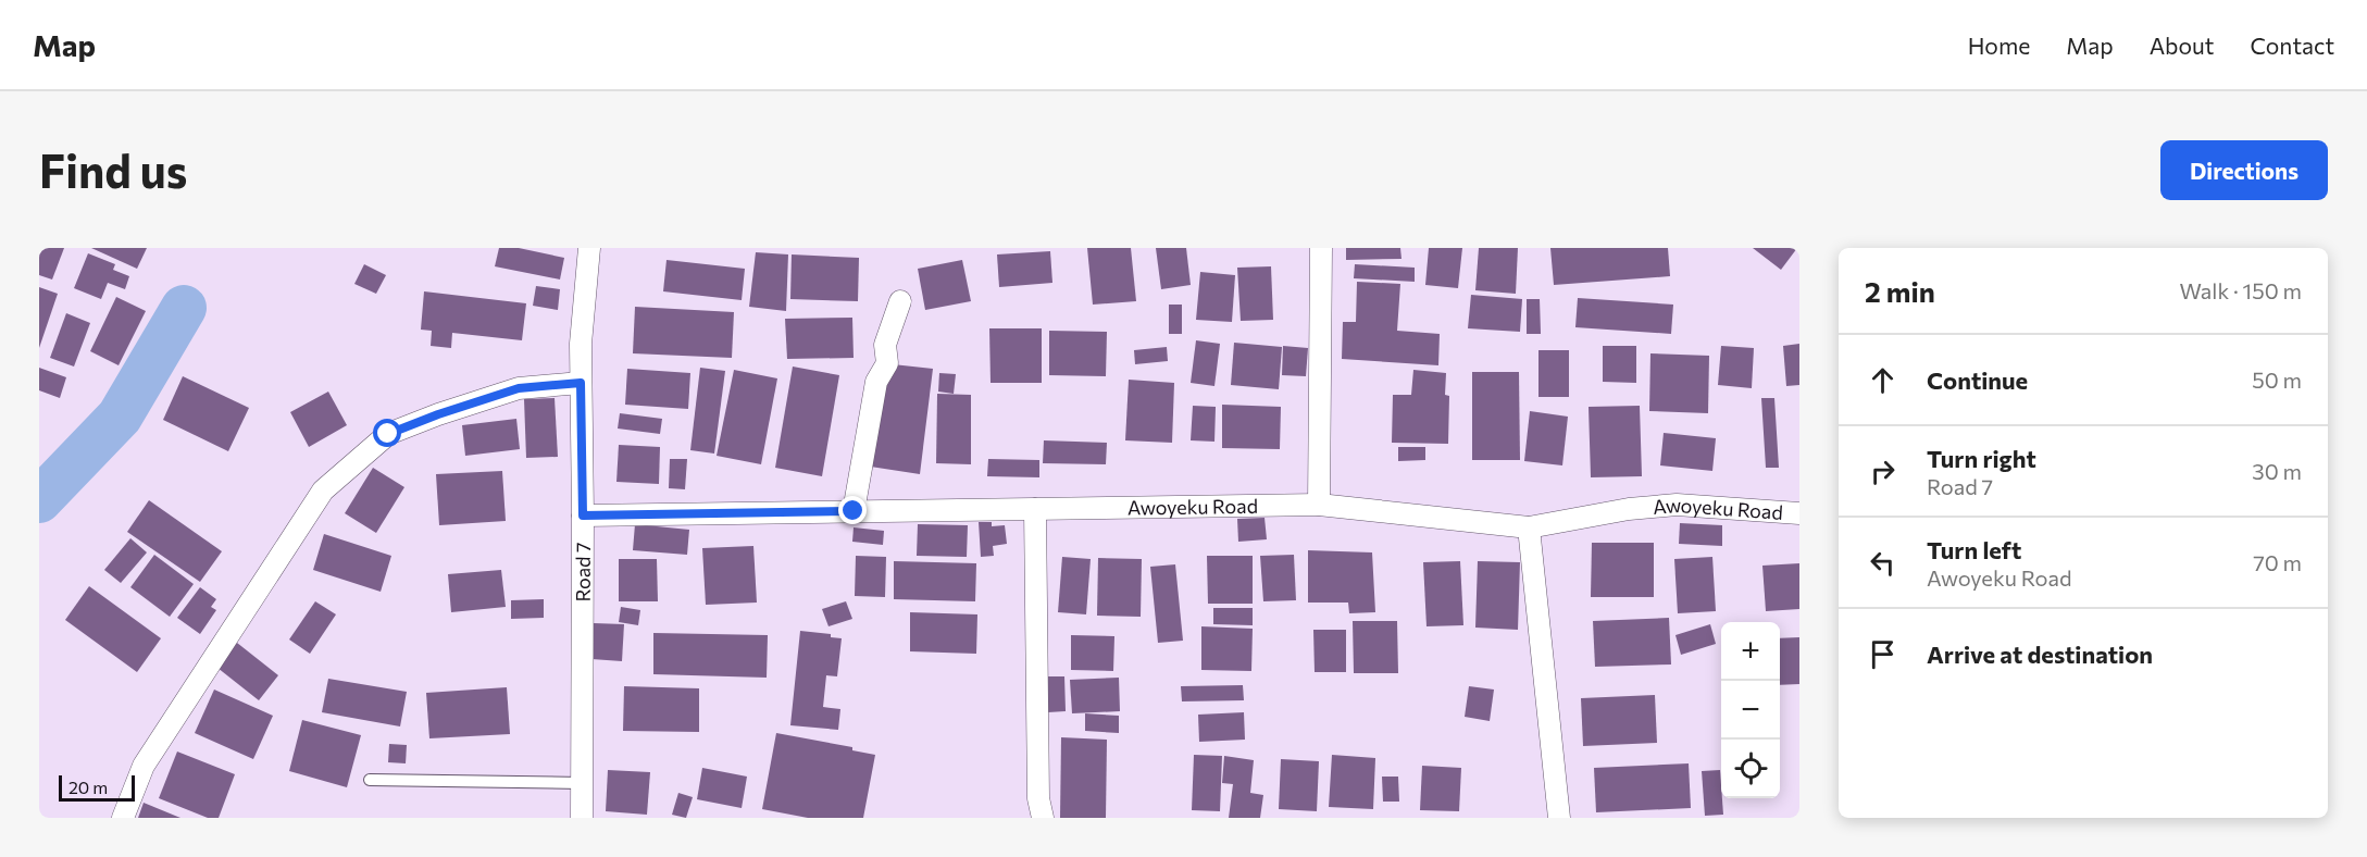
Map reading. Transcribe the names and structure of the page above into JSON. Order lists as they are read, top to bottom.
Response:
{
  "streets": {
    "street": ["Awoyeku Road", "Road 7"]
  },
  "crossings": [
    ["Awoyeku Road", "Road 7"]
  ],
  "scale_bar": "20 m",
  "page": {
    "header": "Map",
    "nav": [
      "Home",
      "Map",
      "About",
      "Contact"
    ],
    "buttons": "Directions",
    "title": "Find us",
    "heading": ["2 min", "Walk · 150 m"],
    "list": [
      ["Continue", "50 m"],
      ["Turn right", "Road 7", "30 m"],
      ["Turn left", "Awoyeku Road", "70 m"],
      "Arrive at destination"
    ],
    "map_buttons": ["+", "−"],
    "scale": "20 m"
  }
}
